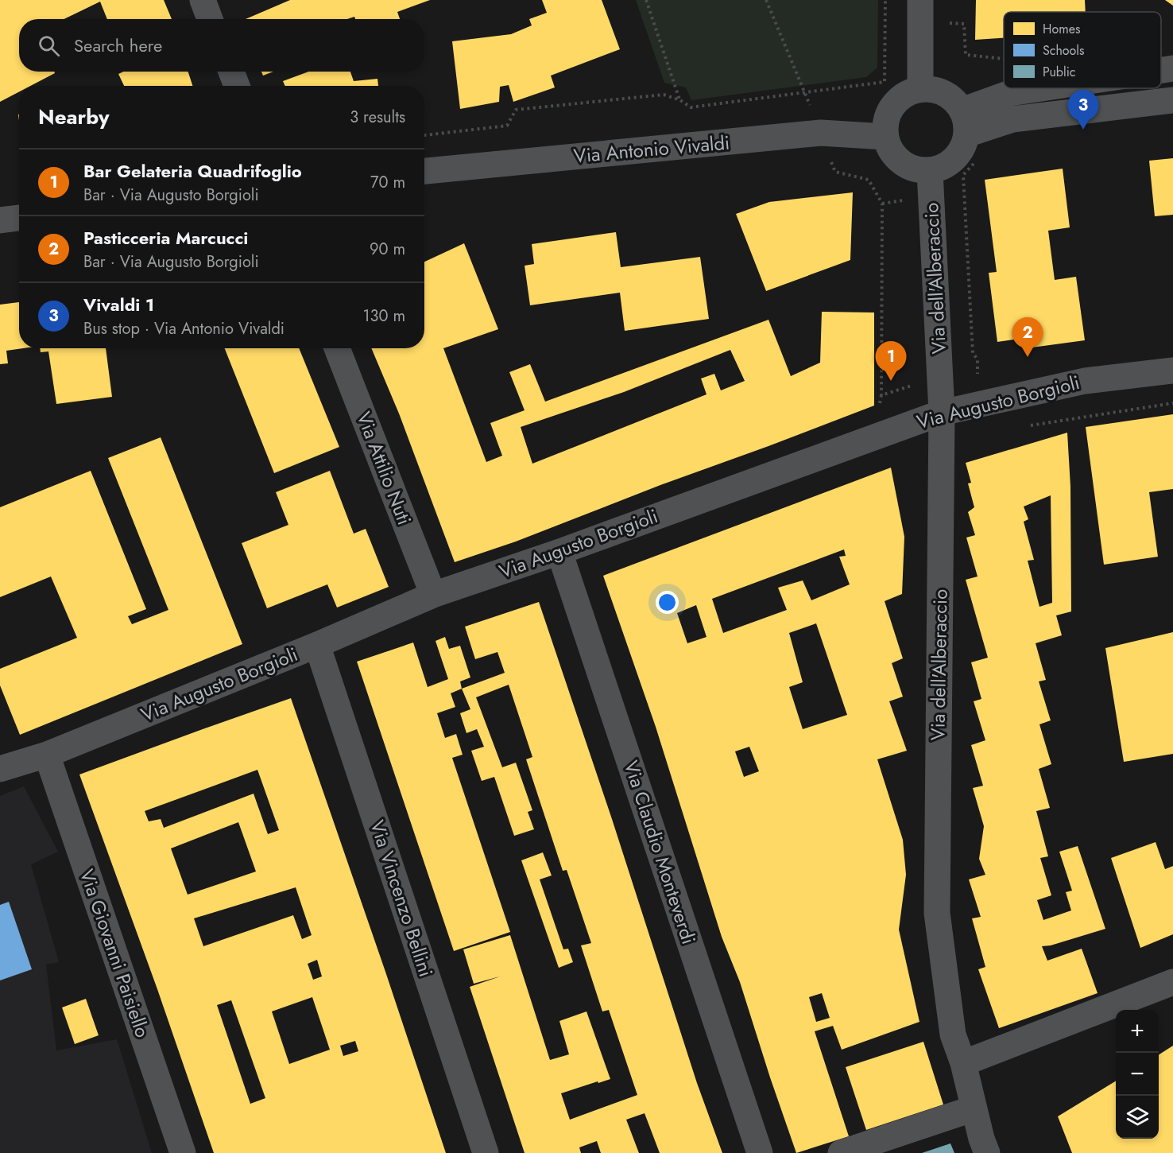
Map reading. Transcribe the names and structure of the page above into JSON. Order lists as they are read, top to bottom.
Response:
{
  "streets": {
    "street": [
      "Via Antonio Vivaldi",
      "Via dell'Alberaccio",
      "Via Augusto Borgioli",
      "Via Attilio Nuti",
      "Via Claudio Monteverdi",
      "Via Vincenzo Bellini",
      "Via Giovanni Paisiello"
    ]
  },
  "crossings": [
    ["Via Antonio Vivaldi", "Via dell'Alberaccio"],
    ["Via dell'Alberaccio", "Via Augusto Borgioli"],
    ["Via Augusto Borgioli", "Via Attilio Nuti"],
    ["Via Augusto Borgioli", "Via Claudio Monteverdi"],
    ["Via Augusto Borgioli", "Via Vincenzo Bellini"],
    ["Via Augusto Borgioli", "Via Giovanni Paisiello"]
  ],
  "legend": ["Homes", "Schools", "Public"],
  "page": {
    "search": "Search here",
    "heading": ["Nearby", "3 results"],
    "pins": ["3", "2", "1"],
    "list": [
      {
        "mark": "1",
        "name": "Bar Gelateria Quadrifoglio",
        "note": "Bar · Via Augusto Borgioli",
        "value": "70 m"
      },
      {
        "mark": "2",
        "name": "Pasticceria Marcucci",
        "note": "Bar · Via Augusto Borgioli",
        "value": "90 m"
      },
      {
        "mark": "3",
        "name": "Vivaldi 1",
        "note": "Bus stop · Via Antonio Vivaldi",
        "value": "130 m"
      }
    ],
    "map_buttons": ["+", "−"]
  }
}
